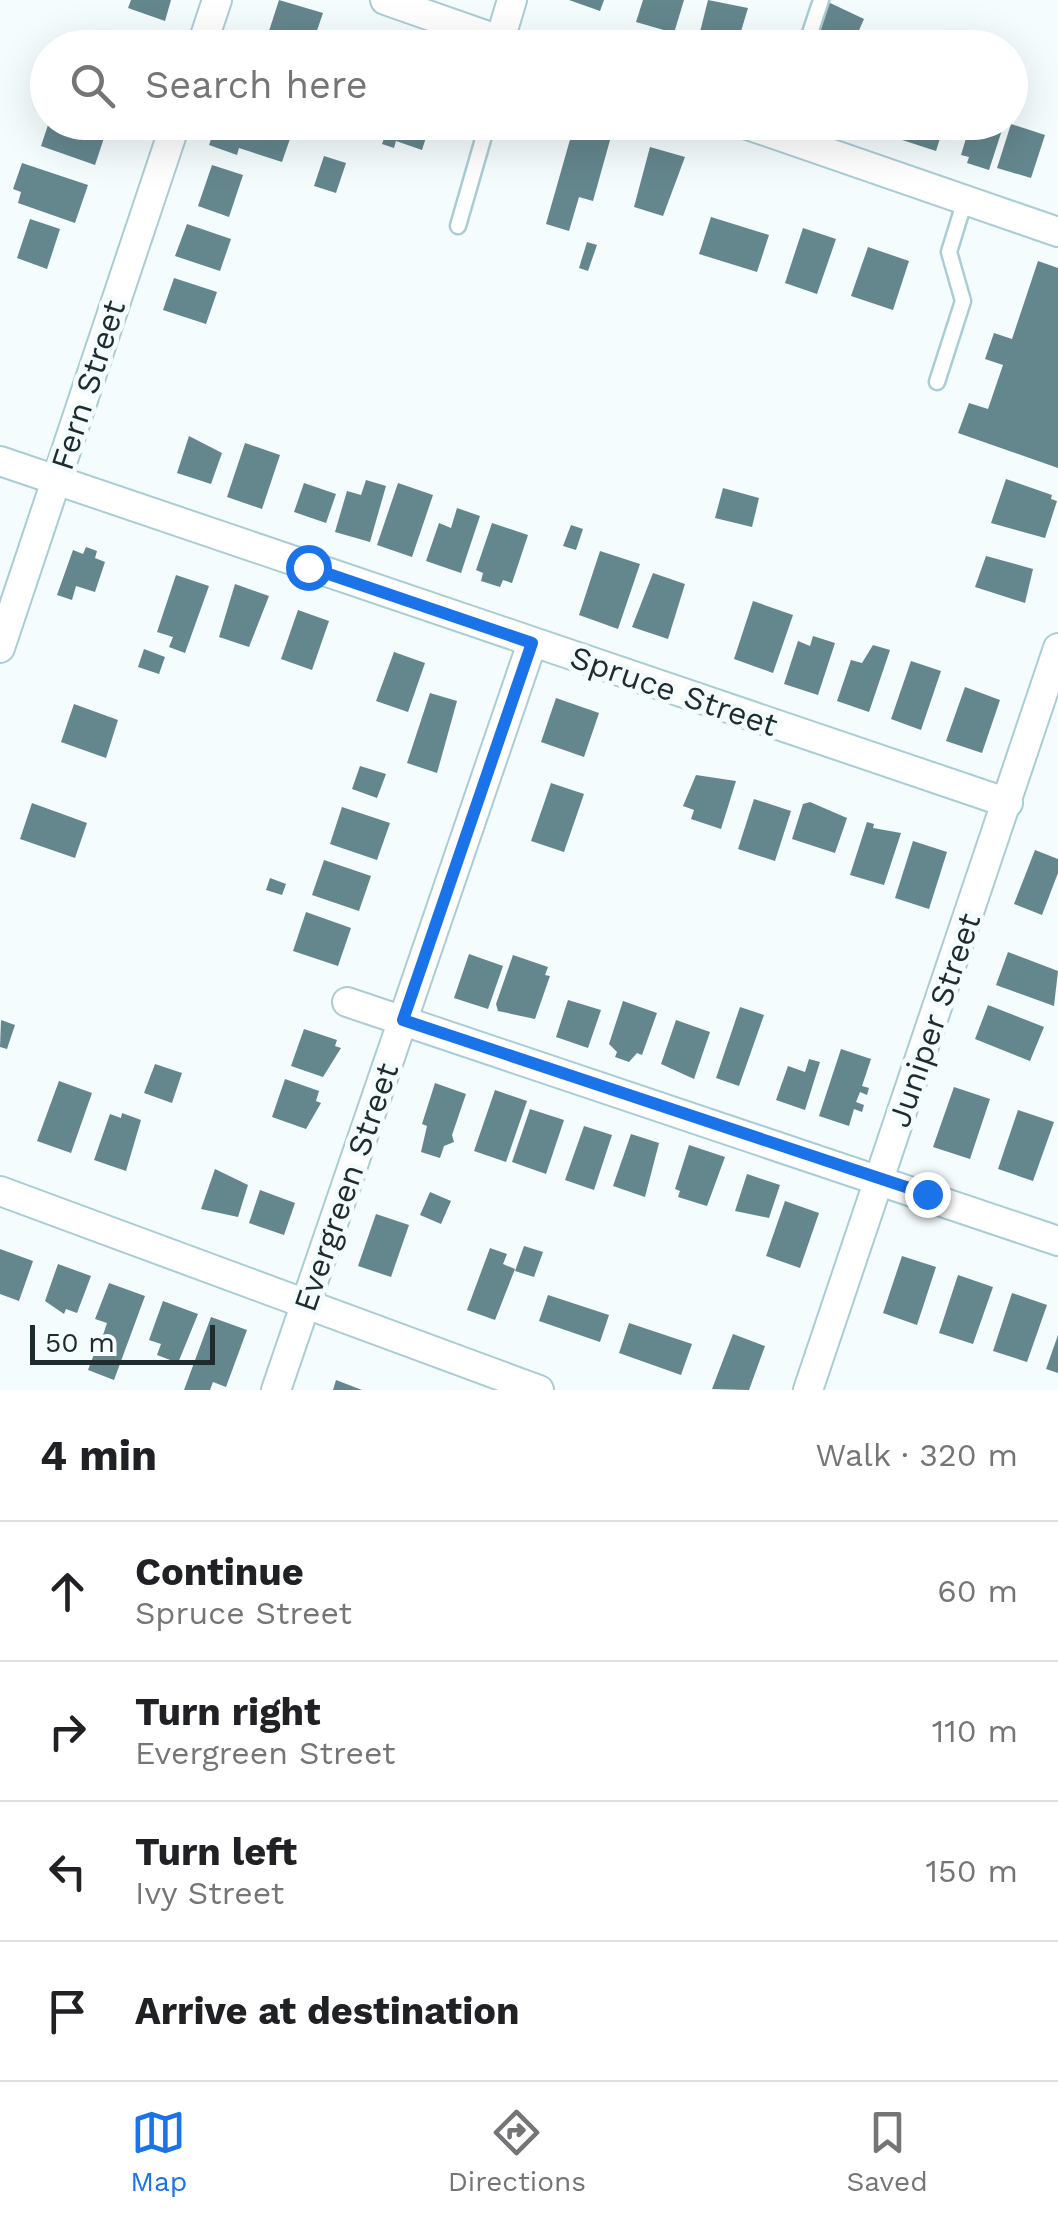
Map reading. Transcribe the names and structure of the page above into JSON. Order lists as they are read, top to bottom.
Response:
{
  "streets": {
    "street": [
      "Fern Street",
      "Spruce Street",
      "Juniper Street",
      "Evergreen Street"
    ]
  },
  "crossings": [
    ["Fern Street", "Spruce Street"],
    ["Spruce Street", "Juniper Street"],
    ["Spruce Street", "Evergreen Street"]
  ],
  "scale_bar": "50 m",
  "page": {
    "search": "Search here",
    "scale": "50 m",
    "heading": ["4 min", "Walk · 320 m"],
    "list": [
      ["Continue", "Spruce Street", "60 m"],
      ["Turn right", "Evergreen Street", "110 m"],
      ["Turn left", "Ivy Street", "150 m"],
      "Arrive at destination"
    ],
    "nav": ["Map", "Directions", "Saved"]
  }
}
